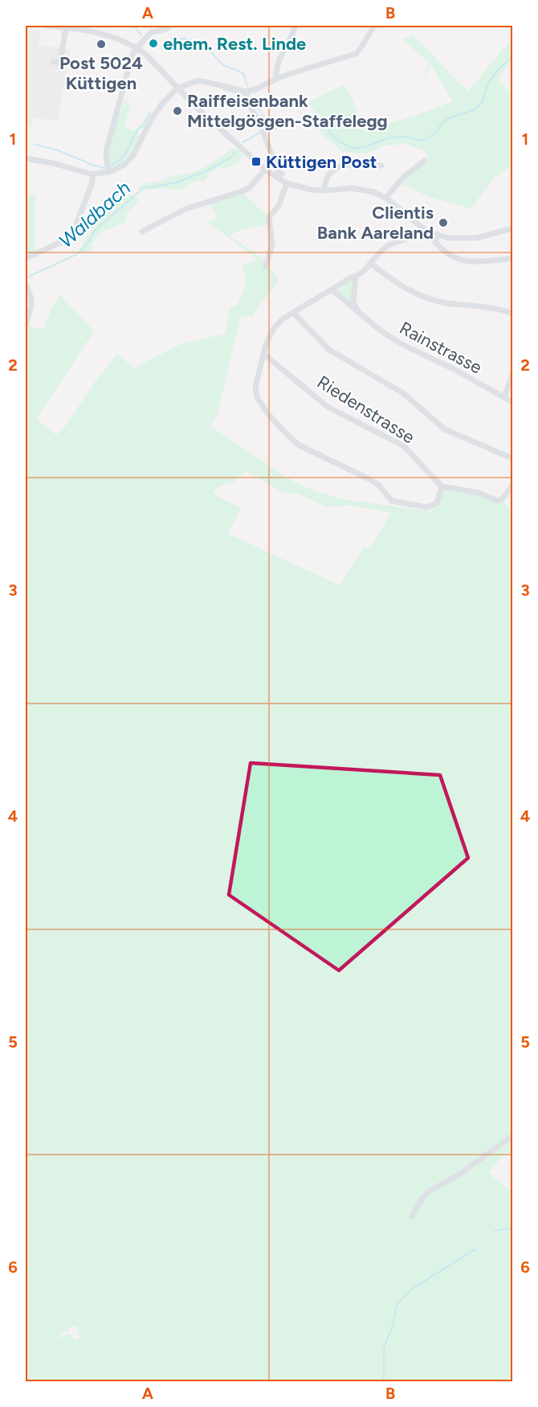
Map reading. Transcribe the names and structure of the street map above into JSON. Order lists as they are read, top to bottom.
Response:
{
  "streets": {
    "street": ["Rainstrasse", "Riedenstrasse"]
  },
  "water": ["Waldbach"],
  "places": {
    "other": [
      "ehem. Rest. Linde",
      "Post 5024 Küttigen",
      "Raiffeisenbank Mittelgösgen-Staffelegg",
      "Clientis Bank Aareland"
    ],
    "transit": ["Küttigen Post"]
  },
  "grid": {
    "columns": ["A", "B"],
    "rows": [
      "1",
      "2",
      "3",
      "4",
      "5",
      "6"
    ]
  }
}
